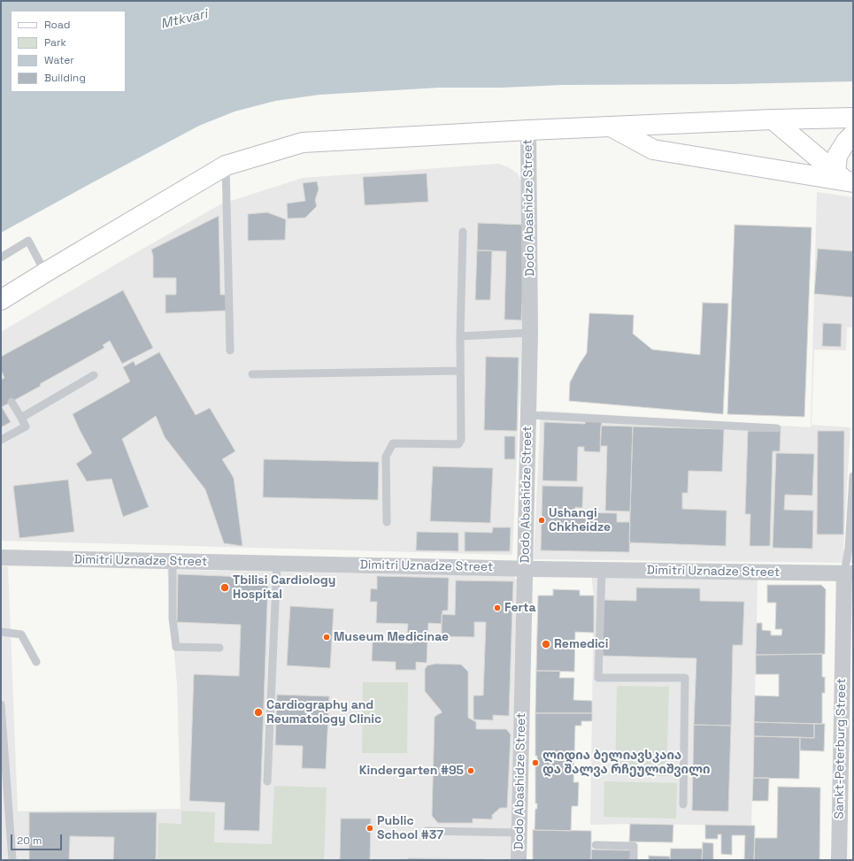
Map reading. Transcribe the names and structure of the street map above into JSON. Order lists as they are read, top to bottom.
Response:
{
  "streets": {
    "street": ["Dodo Abashidze Street", "Dimitri Uznadze Street", "Sankt-Peterburg Street"]
  },
  "crossings": [
    ["Dodo Abashidze Street", "Dimitri Uznadze Street"],
    ["Dimitri Uznadze Street", "Sankt-Peterburg Street"]
  ],
  "water": ["Mtkvari"],
  "places": [
    "Ushangi Chkheidze",
    "Tbilisi Cardiology Hospital",
    "Ferta",
    "Museum Medicinae",
    "Remedici",
    "Cardiography and Reumatology Clinic",
    "ლიდია ბელიავსკაია და შალვა რჩეულიშვილი",
    "Kindergarten #95",
    "Public School #37"
  ],
  "legend": [
    "Road",
    "Park",
    "Water",
    "Building"
  ],
  "scale_bar": "20 m"
}
